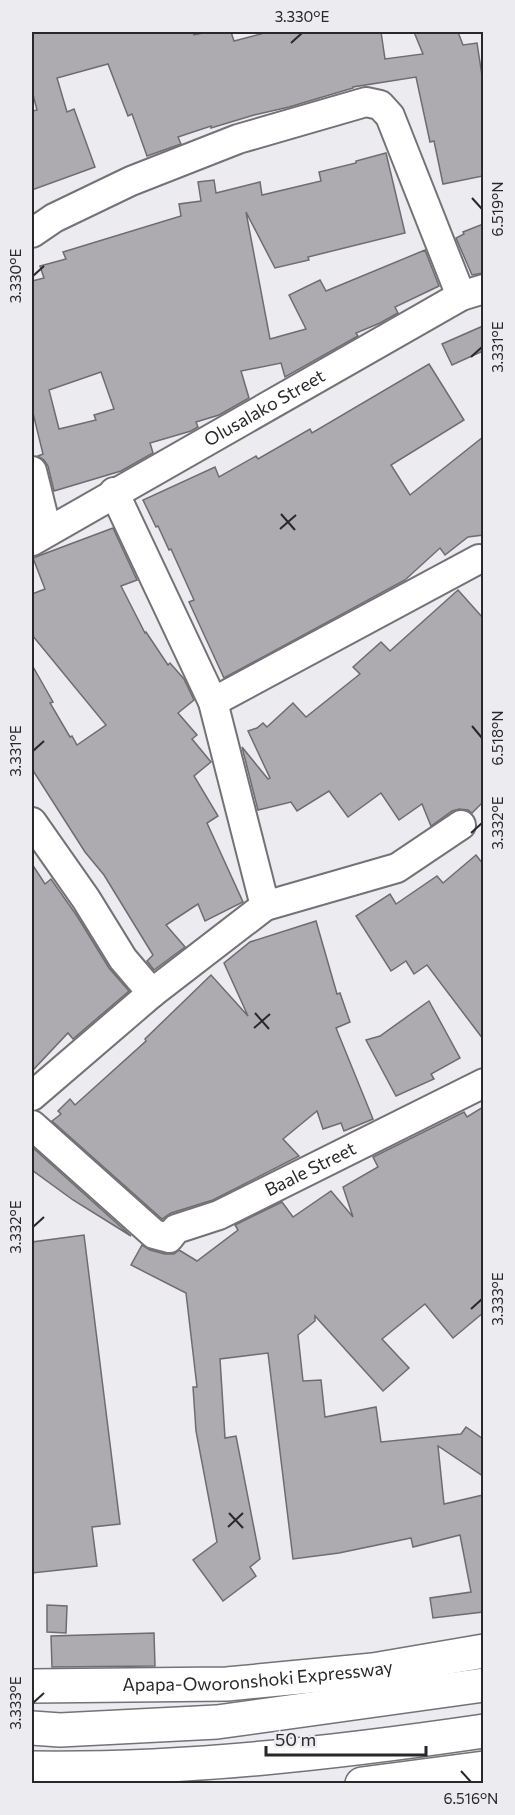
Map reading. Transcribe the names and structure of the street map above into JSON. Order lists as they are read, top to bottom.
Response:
{
  "streets": {
    "main road": ["Apapa-Oworonshoki Expressway"],
    "street": ["Olusalako Street", "Baale Street"]
  },
  "scale_bar": "50 m",
  "coordinates": [
    "3.330°E",
    "6.519°N",
    "3.331°E",
    "6.518°N",
    "3.332°E",
    "3.333°E",
    "6.516°N"
  ]
}
